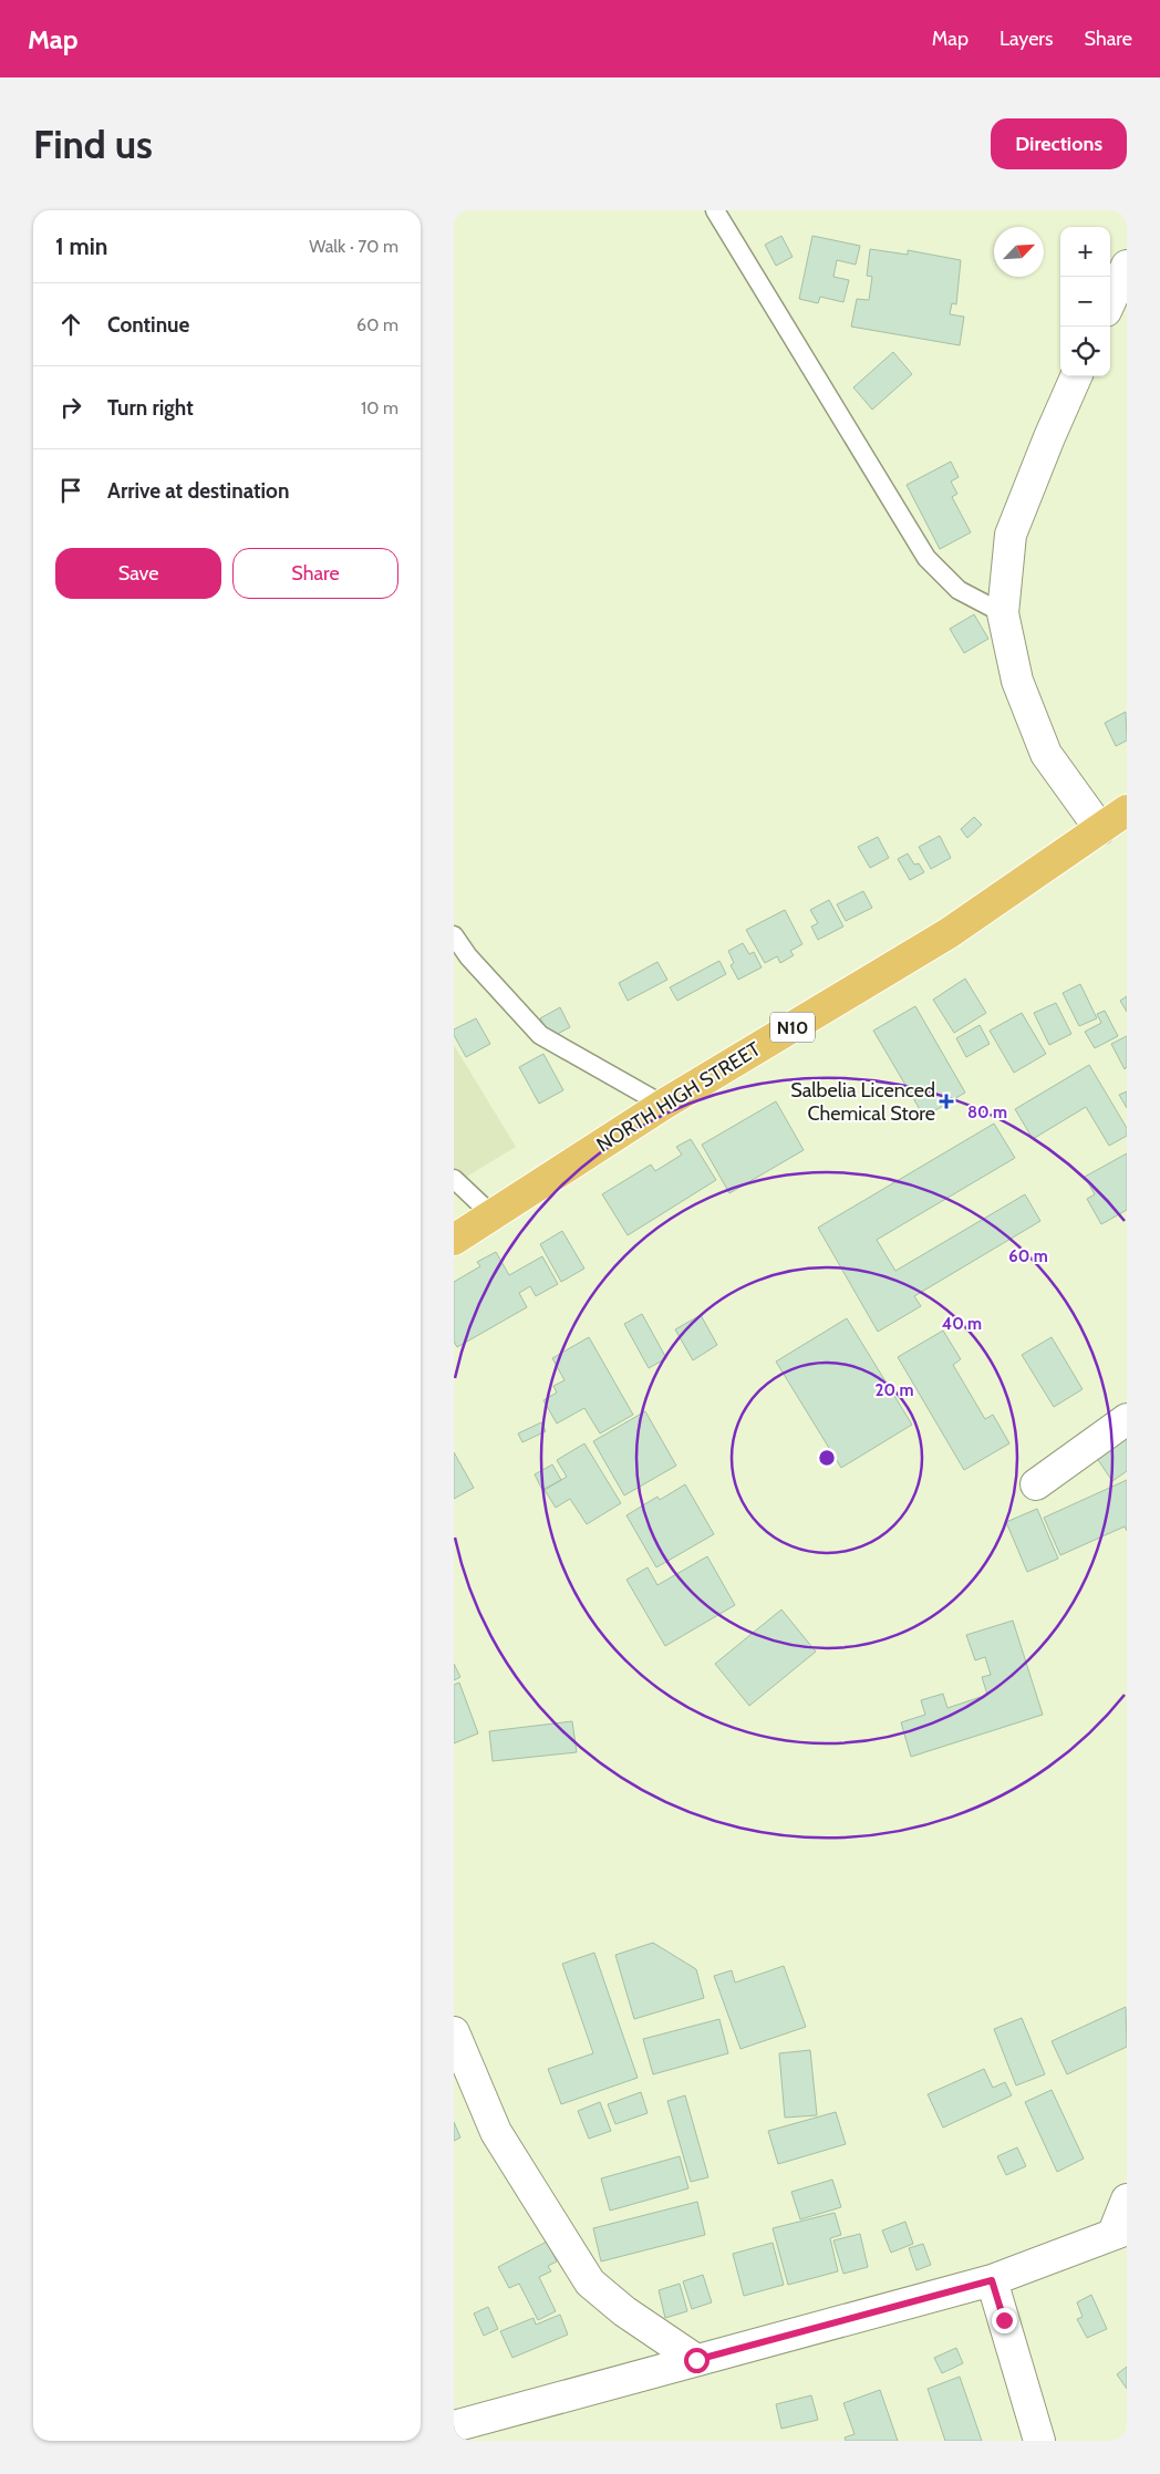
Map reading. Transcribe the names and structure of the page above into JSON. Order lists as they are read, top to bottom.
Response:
{
  "streets": {
    "highway": ["N10", "NORTH HIGH STREET"]
  },
  "places": {
    "health": ["Salbelia Licenced Chemical Store"]
  },
  "north": "top right",
  "page": {
    "header": "Map",
    "nav": ["Map", "Layers", "Share"],
    "buttons": [
      "Directions",
      ["Save", "Share"]
    ],
    "title": "Find us",
    "heading": ["1 min", "Walk · 70 m"],
    "map_buttons": ["+", "−"],
    "list": [
      ["Continue", "60 m"],
      ["Turn right", "10 m"],
      "Arrive at destination"
    ]
  },
  "rings": [
    "80 m",
    "60 m",
    "40 m",
    "20 m"
  ]
}
